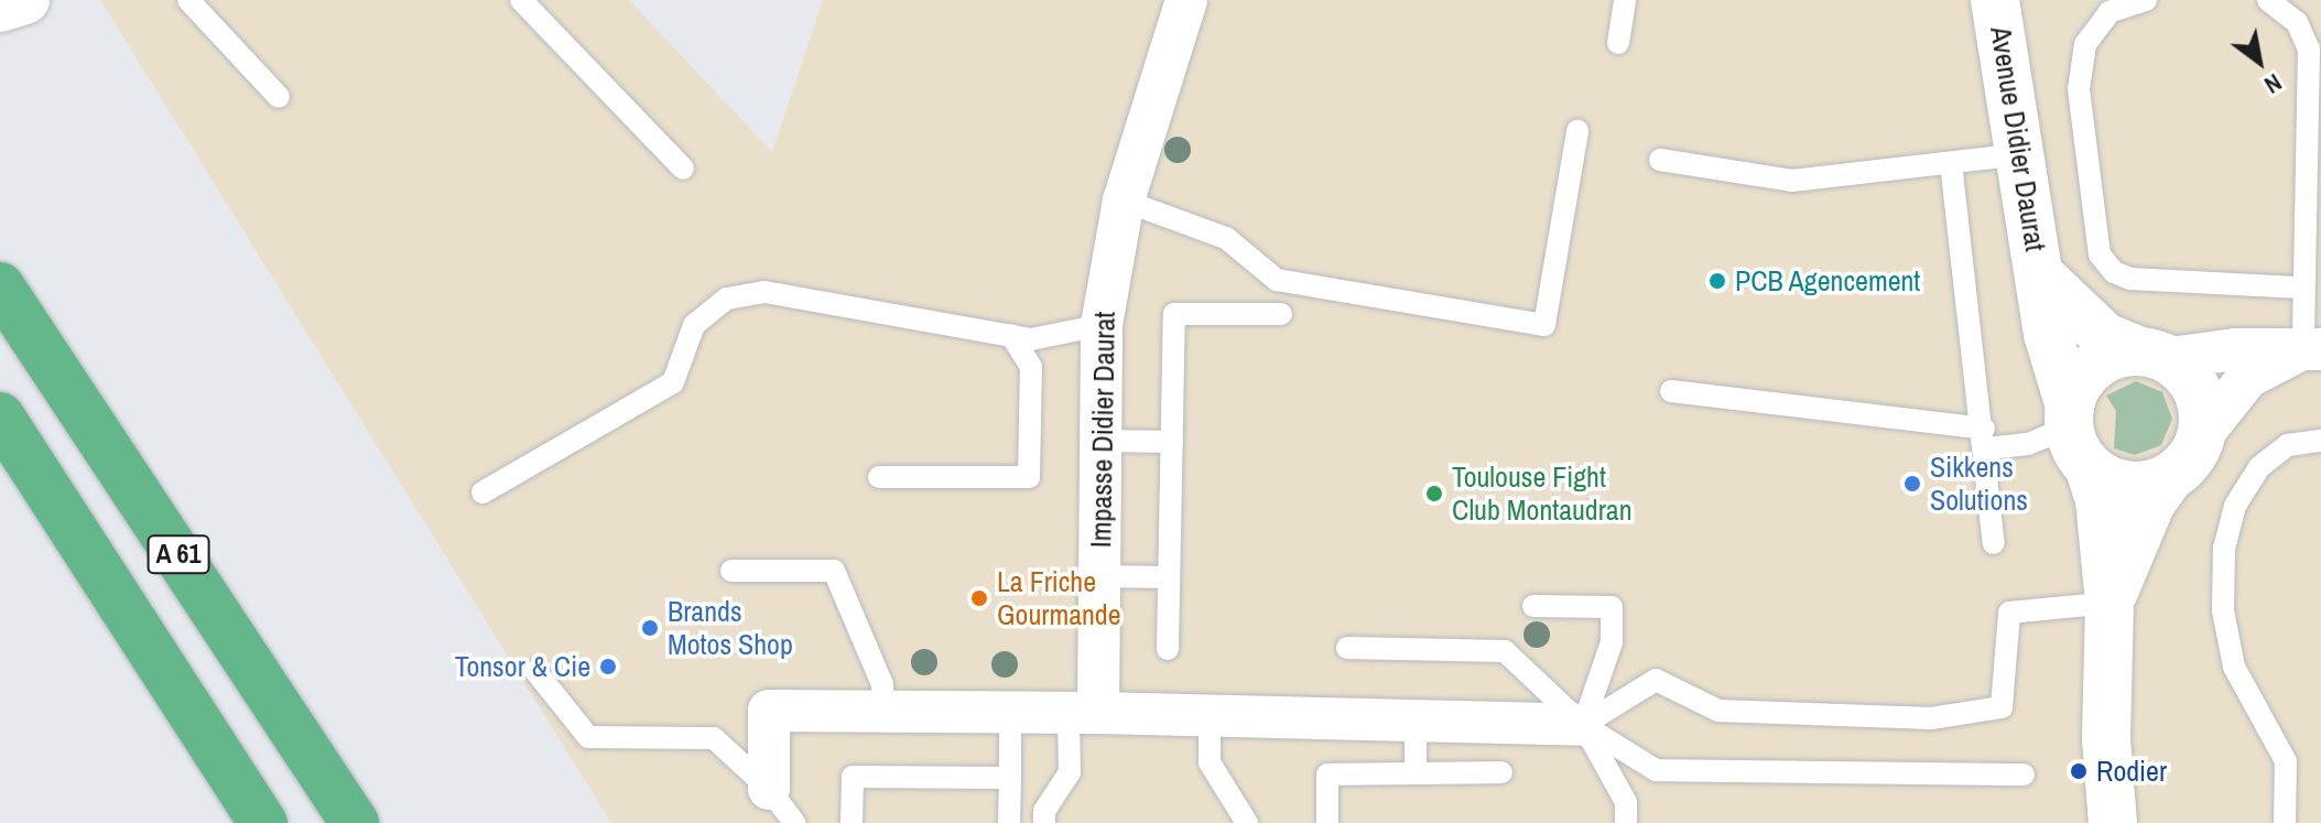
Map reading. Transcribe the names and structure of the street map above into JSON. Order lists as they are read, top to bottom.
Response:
{
  "streets": {
    "highway": ["A 61"],
    "main road": ["Avenue Didier Daurat"],
    "street": ["Impasse Didier Daurat"]
  },
  "places": [
    "PCB Agencement",
    "Sikkens Solutions",
    "Toulouse Fight Club Montaudran",
    "La Friche Gourmande",
    "Brands Motos Shop",
    "Tonsor & Cie",
    "Rodier"
  ],
  "north": "bottom right"
}
